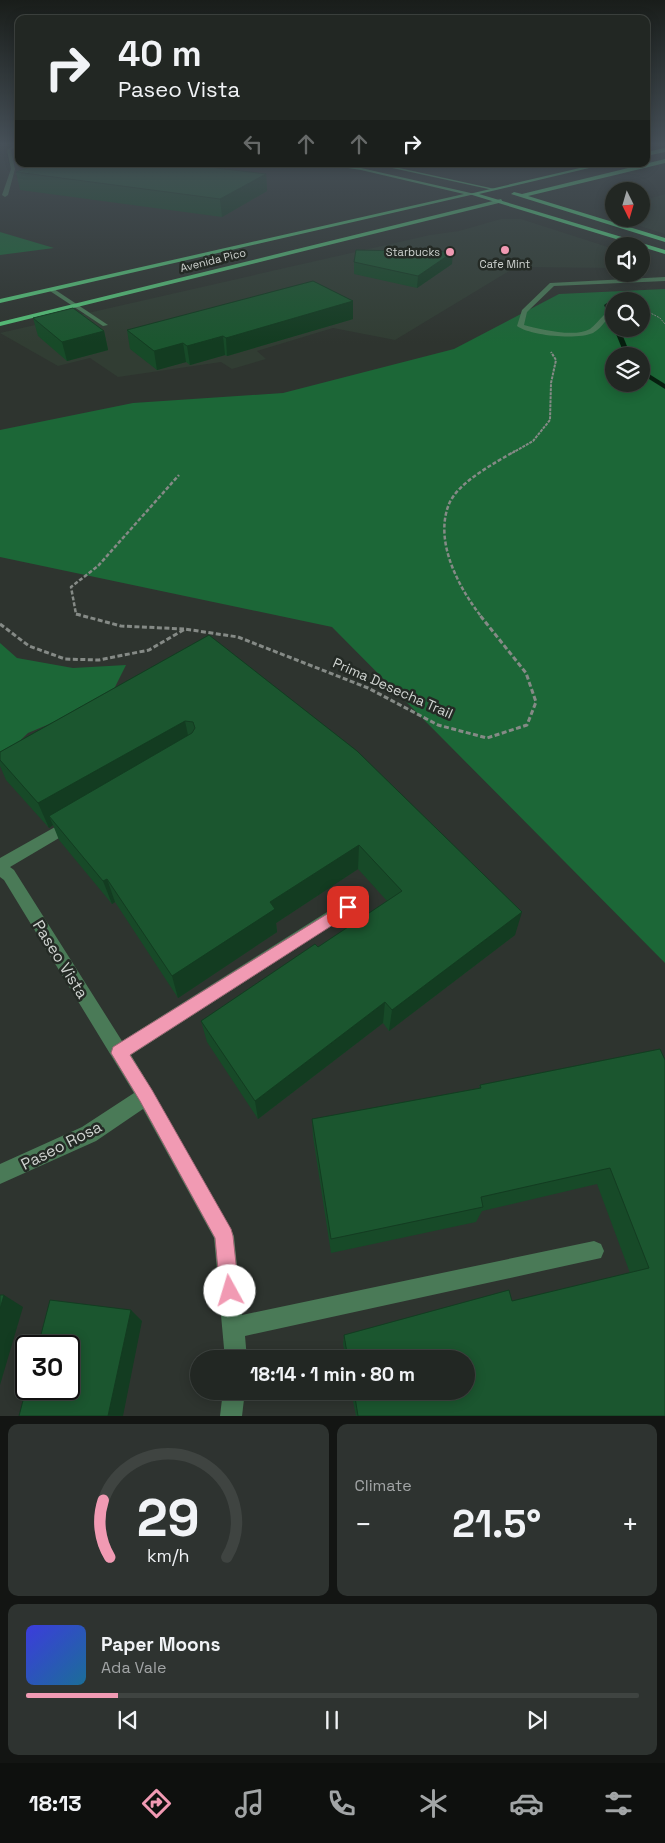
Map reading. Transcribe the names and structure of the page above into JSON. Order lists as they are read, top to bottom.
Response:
{
  "streets": {
    "main road": ["Avenida Pico"],
    "street": ["Paseo Vista", "Paseo Rosa"],
    "path": ["Prima Desecha Trail"]
  },
  "crossings": [
    ["Paseo Vista", "Paseo Rosa"]
  ],
  "places": ["Cafe Mint", "Starbucks"],
  "north": "bottom",
  "page": {
    "turn": ["40 m", "Paseo Vista"],
    "limit": "30",
    "trip": "18:14 · 1 min · 80 m",
    "tile": "Climate",
    "heat": ["−", "21.5°", "+"],
    "song": ["Paper Moons", "Ada Vale"],
    "tabs": "18:13",
    "gauge": ["29", "km/h"]
  }
}
